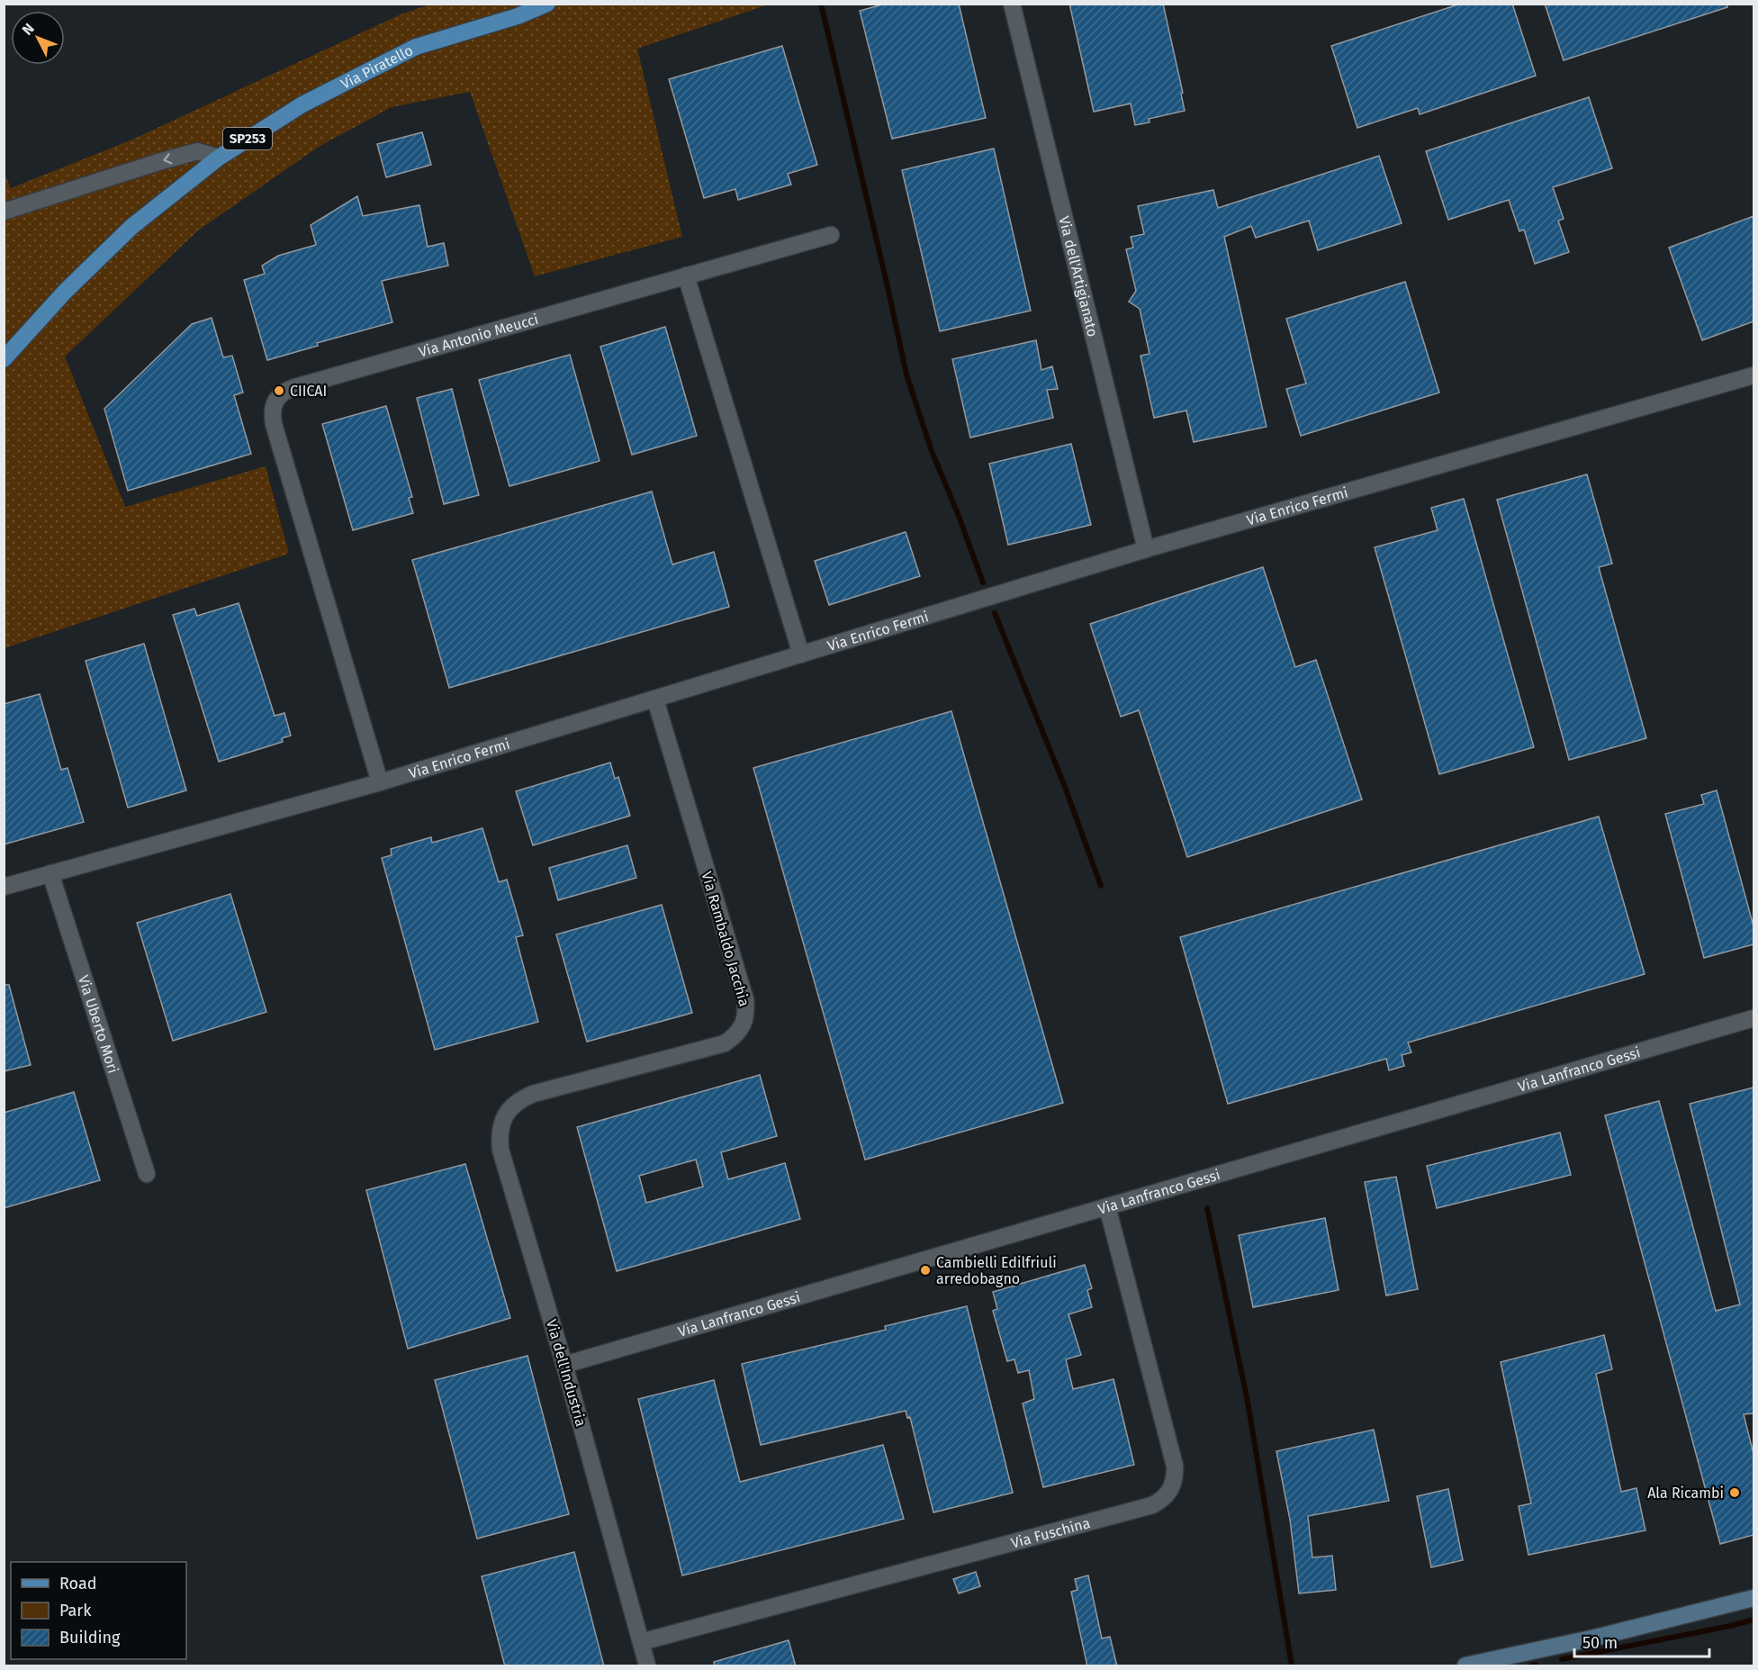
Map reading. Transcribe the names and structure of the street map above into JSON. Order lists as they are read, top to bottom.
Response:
{
  "streets": {
    "main road": ["Via Piratello", "SP253"],
    "street": [
      "Via dell'Artigianato",
      "Via Antonio Meucci",
      "Via Enrico Fermi",
      "Via Rambaldo Jacchia",
      "Via Uberto Mori",
      "Via Lanfranco Gessi",
      "Via dell'Industria",
      "Via Fuschina"
    ]
  },
  "crossings": [
    ["Via dell'Artigianato", "Via Enrico Fermi"],
    ["Via Antonio Meucci", "Via Enrico Fermi"],
    ["Via Enrico Fermi", "Via Rambaldo Jacchia"],
    ["Via Enrico Fermi", "Via Uberto Mori"],
    ["Via Rambaldo Jacchia", "Via dell'Industria"],
    ["Via Lanfranco Gessi", "Via dell'Industria"],
    ["Via Lanfranco Gessi", "Via Fuschina"],
    ["Via dell'Industria", "Via Fuschina"]
  ],
  "places": ["CIICAI", "Cambielli Edilfriuli arredobagno", "Ala Ricambi"],
  "legend": ["Road", "Park", "Building"],
  "scale_bar": "50 m",
  "north": "top left"
}
